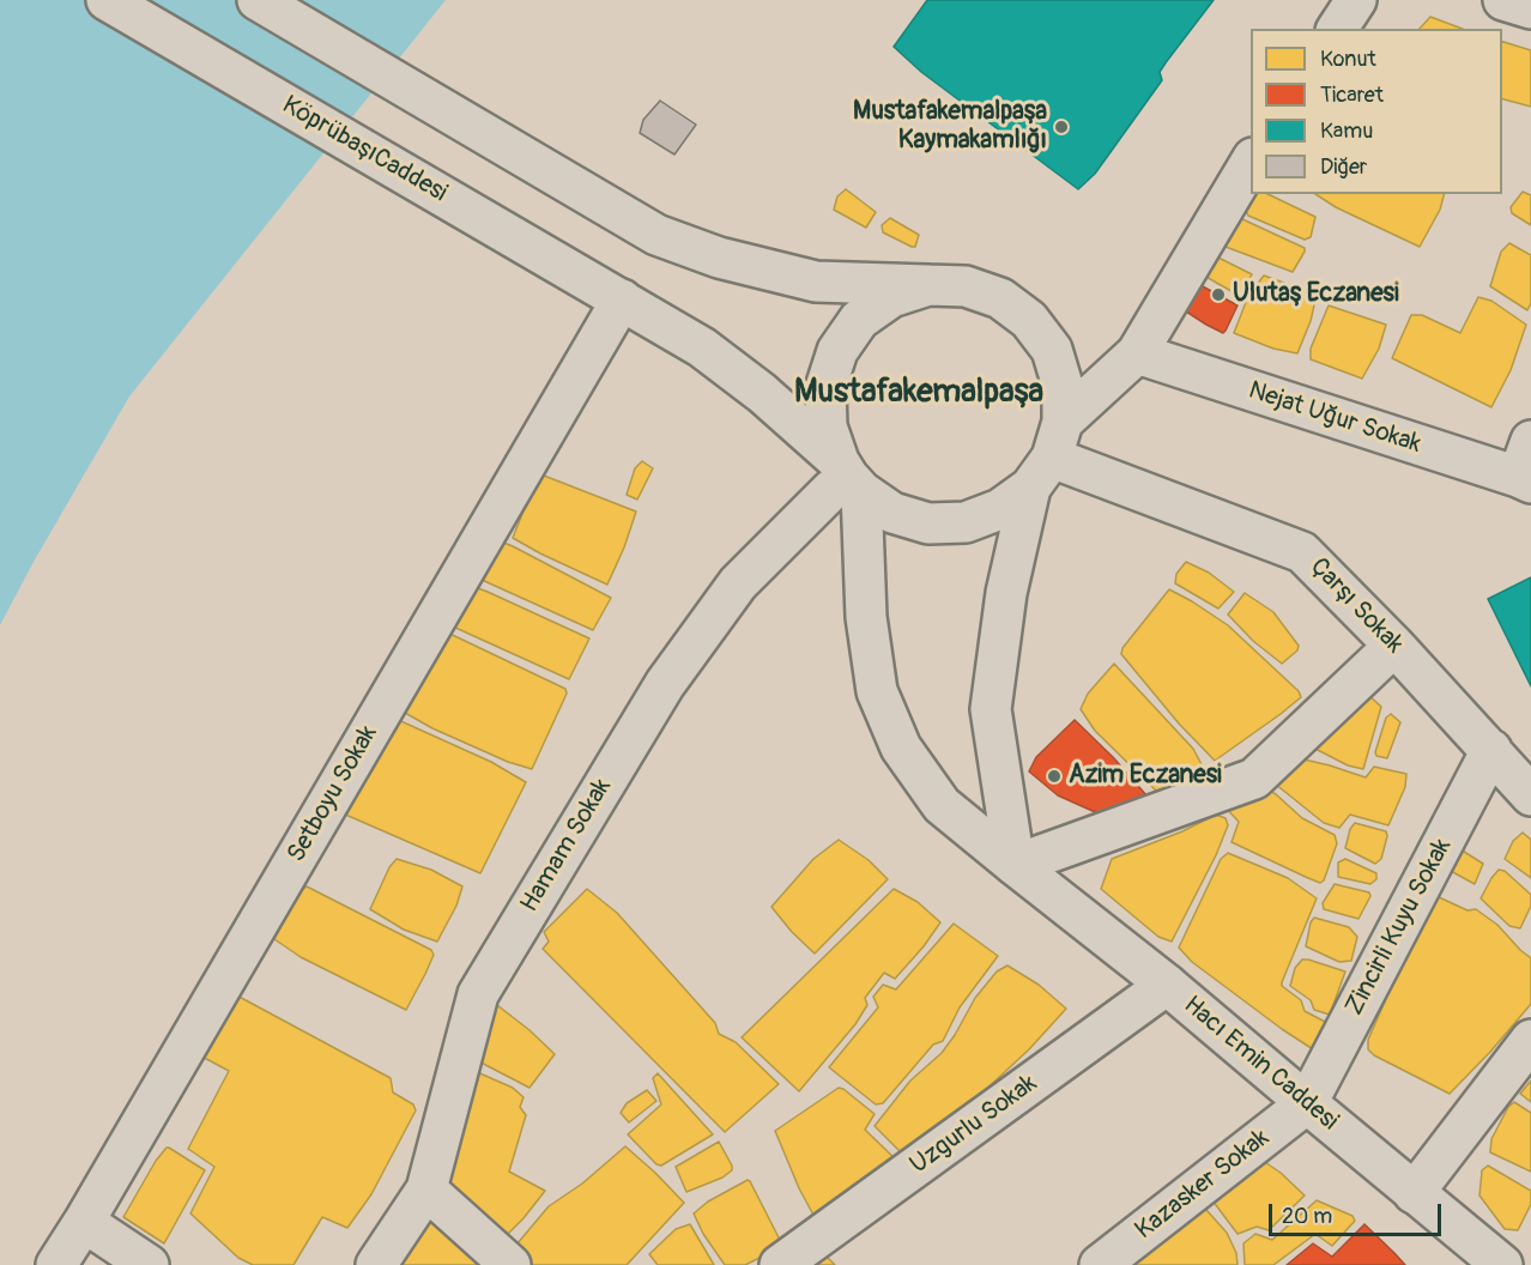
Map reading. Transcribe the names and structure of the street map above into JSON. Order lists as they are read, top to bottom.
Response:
{
  "streets": {
    "street": [
      "KöprübaşıCaddesi",
      "Nejat Uğur Sokak",
      "Çarşı Sokak",
      "Setboyu Sokak",
      "Hamam Sokak",
      "Zincirli Kuyu Sokak",
      "Hacı Emin Caddesi",
      "Uzgurlu Sokak",
      "Kazasker Sokak"
    ]
  },
  "crossings": [
    ["KöprübaşıCaddesi", "Çarşı Sokak"],
    ["KöprübaşıCaddesi", "Setboyu Sokak"],
    ["KöprübaşıCaddesi", "Hamam Sokak"],
    ["KöprübaşıCaddesi", "Hacı Emin Caddesi"],
    ["Çarşı Sokak", "Hamam Sokak"],
    ["Çarşı Sokak", "Zincirli Kuyu Sokak"],
    ["Çarşı Sokak", "Hacı Emin Caddesi"],
    ["Hamam Sokak", "Hacı Emin Caddesi"],
    ["Zincirli Kuyu Sokak", "Hacı Emin Caddesi"],
    ["Zincirli Kuyu Sokak", "Kazasker Sokak"],
    ["Hacı Emin Caddesi", "Uzgurlu Sokak"],
    ["Hacı Emin Caddesi", "Kazasker Sokak"]
  ],
  "districts": ["Mustafakemalpaşa"],
  "places": ["Mustafakemalpaşa Kaymakamlığı", "Ulutaş Eczanesi", "Azim Eczanesi"],
  "legend": [
    "Konut",
    "Ticaret",
    "Kamu",
    "Diğer"
  ],
  "scale_bar": "20 m"
}
